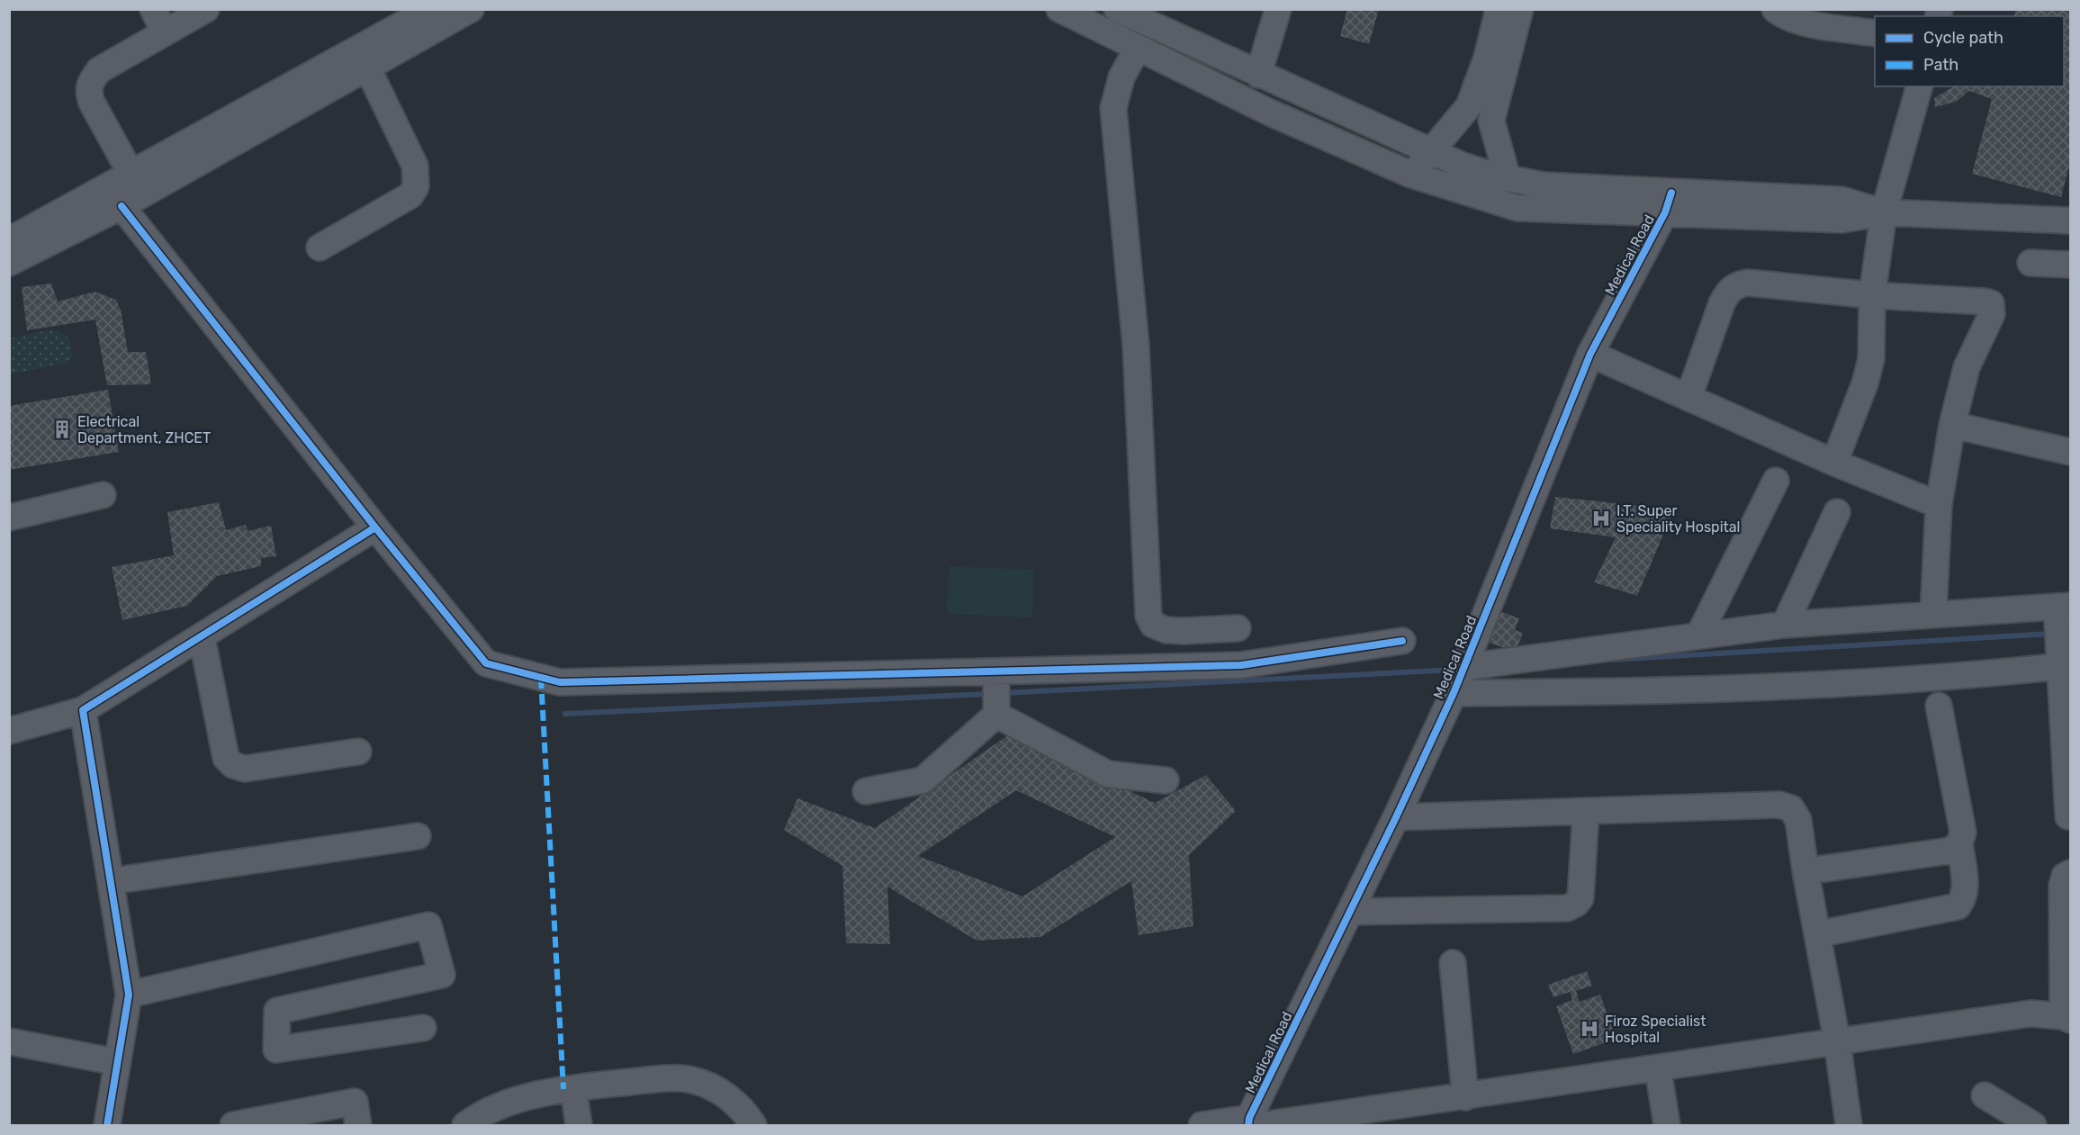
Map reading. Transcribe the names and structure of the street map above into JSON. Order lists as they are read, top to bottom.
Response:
{
  "streets": {
    "street": ["Medical Road"]
  },
  "places": {
    "building": ["Electrical Department, ZHCET"],
    "hospital": ["I.T. Super Speciality Hospital", "Firoz Specialist Hospital"]
  },
  "legend": ["Cycle path", "Path"]
}
